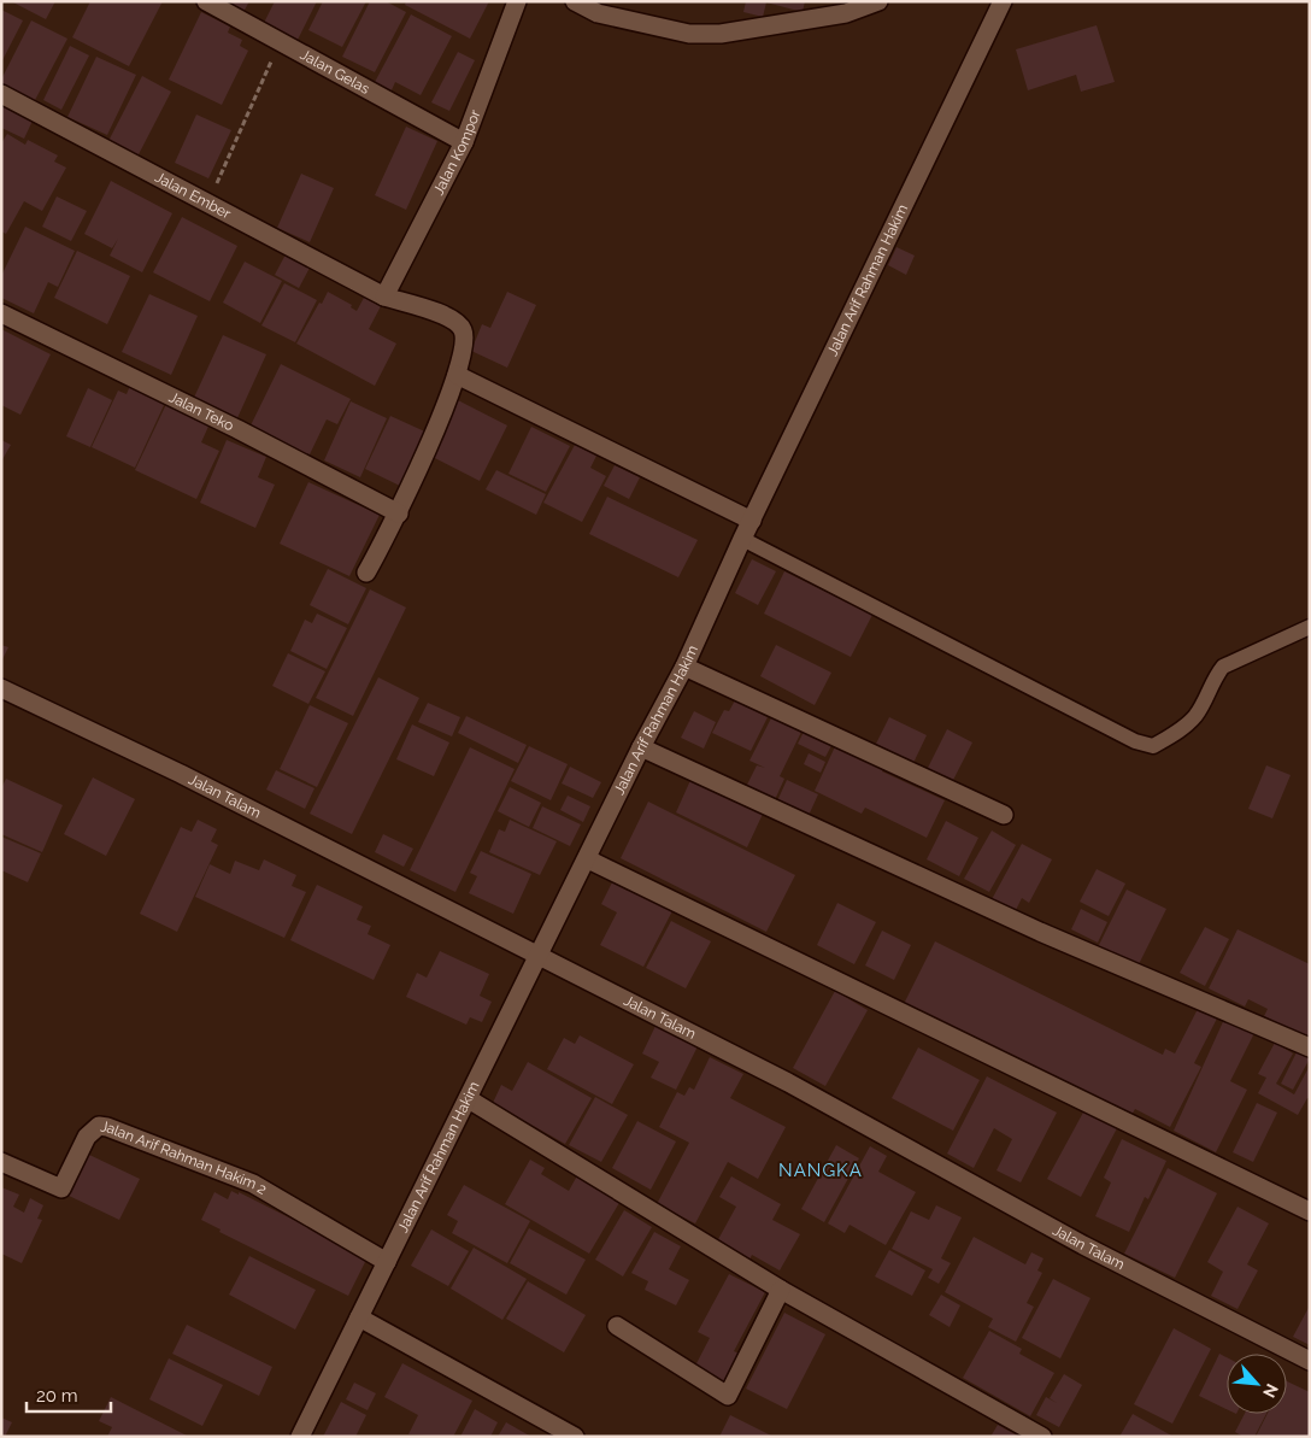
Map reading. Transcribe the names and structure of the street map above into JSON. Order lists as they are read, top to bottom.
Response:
{
  "streets": {
    "street": [
      "Jalan Gelas",
      "Jalan Kompor",
      "Jalan Ember",
      "Jalan Arif Rahman Hakim",
      "Jalan Teko",
      "Jalan Talam",
      "Jalan Arif Rahman Hakim 2"
    ]
  },
  "crossings": [
    ["Jalan Gelas", "Jalan Kompor"],
    ["Jalan Kompor", "Jalan Ember"],
    ["Jalan Ember", "Jalan Teko"],
    ["Jalan Arif Rahman Hakim", "Jalan Talam"],
    ["Jalan Arif Rahman Hakim", "Jalan Arif Rahman Hakim 2"]
  ],
  "districts": ["NANGKA"],
  "scale_bar": "20 m",
  "north": "bottom right"
}
